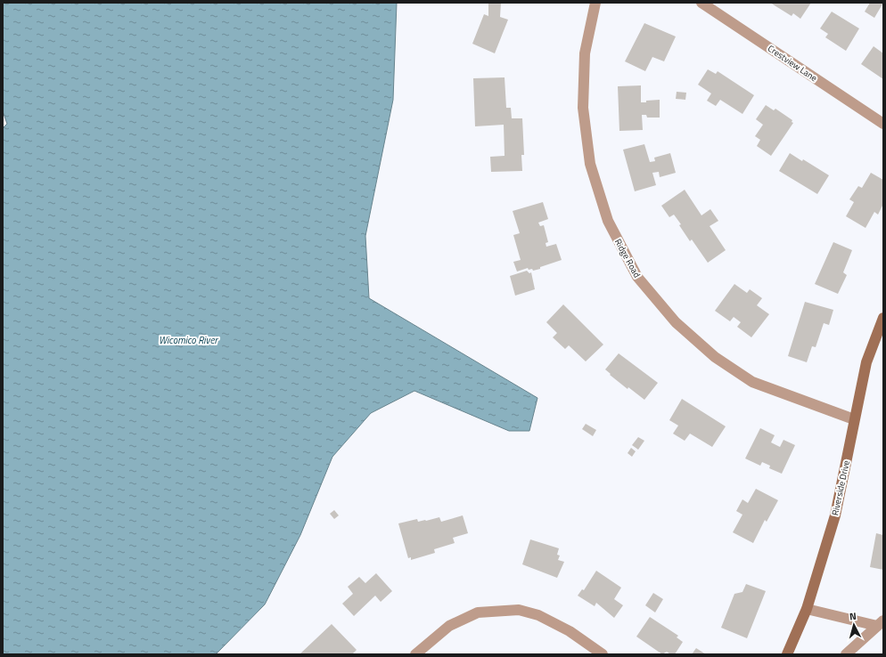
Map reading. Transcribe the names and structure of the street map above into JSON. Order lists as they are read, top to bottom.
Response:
{
  "streets": {
    "street": ["Crestview Lane", "Ridge Road", "Riverside Drive"]
  },
  "crossings": [
    ["Ridge Road", "Riverside Drive"]
  ],
  "water": ["Wicomico River"],
  "north": "top"
}
